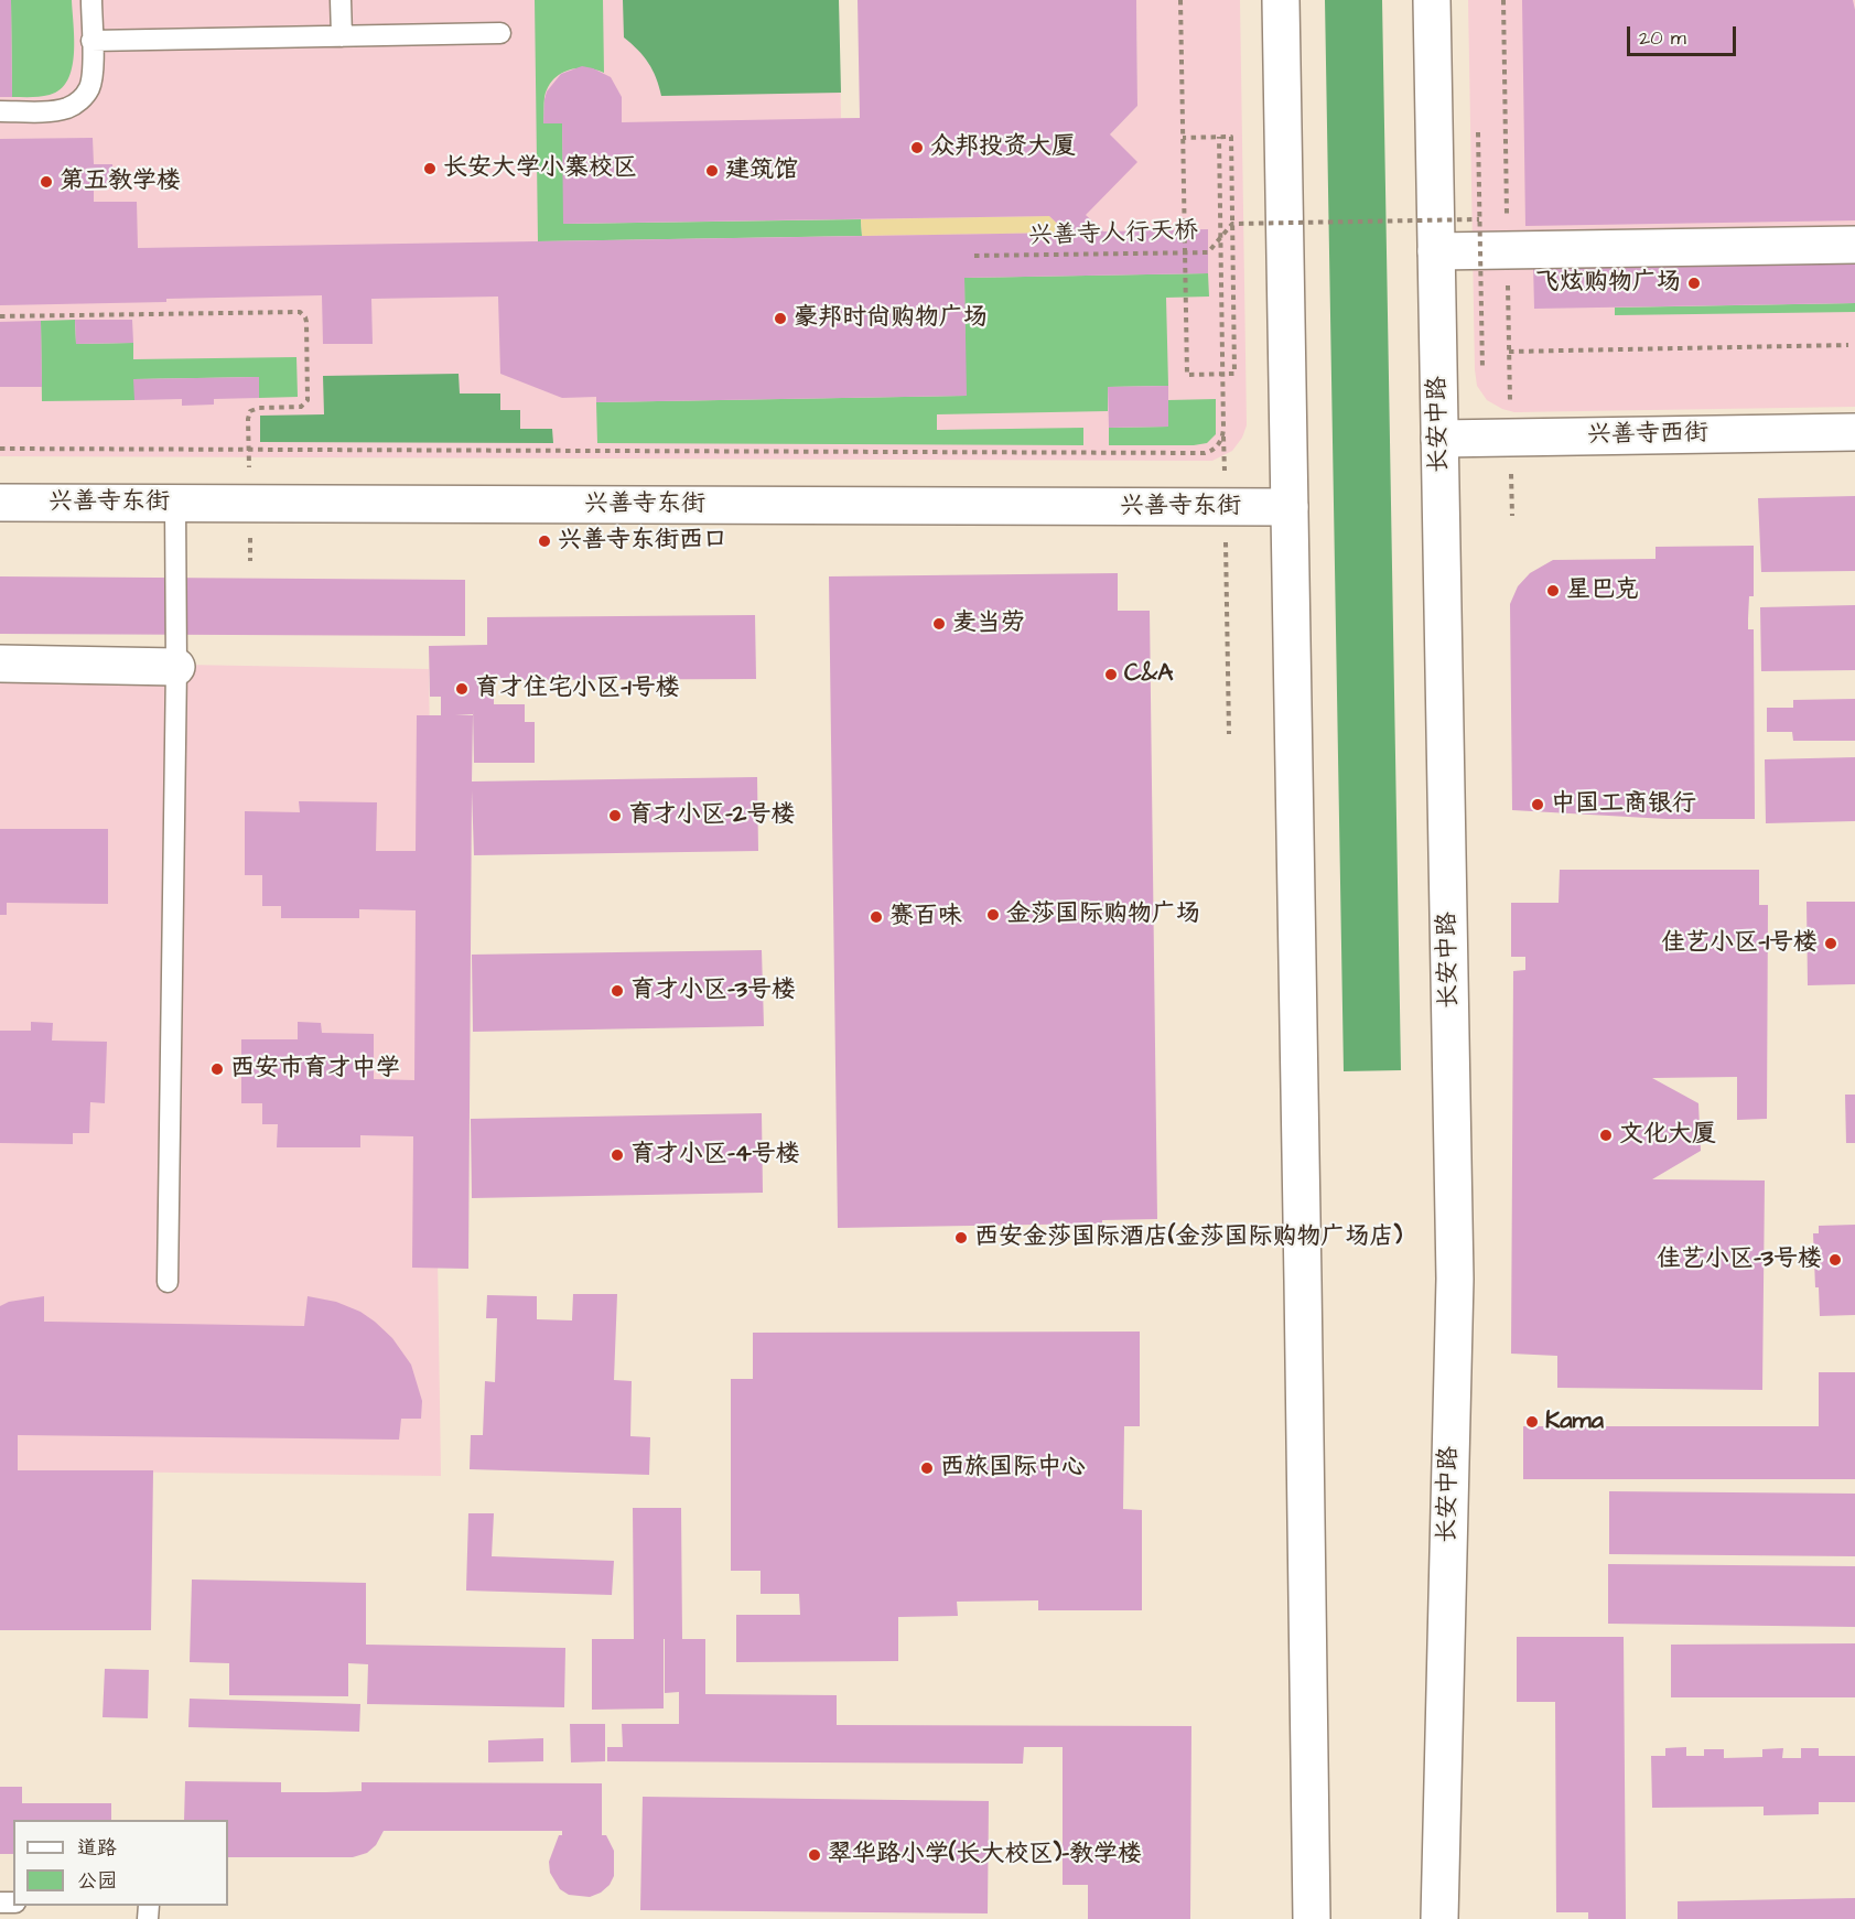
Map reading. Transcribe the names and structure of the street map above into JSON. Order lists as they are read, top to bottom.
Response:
{
  "streets": {
    "main road": ["长安中路", "兴善寺西街", "兴善寺东街"],
    "path": ["兴善寺人行天桥"]
  },
  "crossings": [
    ["长安中路", "兴善寺西街"]
  ],
  "places": [
    "众邦投资大厦",
    "长安大学小寨校区",
    "建筑馆",
    "第五教学楼",
    "飞炫购物广场",
    "豪邦时尚购物广场",
    "兴善寺东街西口",
    "星巴克",
    "麦当劳",
    "C&A",
    "育才住宅小区-1号楼",
    "中国工商银行",
    "育才小区-2号楼",
    "金莎国际购物广场",
    "赛百味",
    "佳艺小区-1号楼",
    "育才小区-3号楼",
    "西安市育才中学",
    "文化大厦",
    "育才小区-4号楼",
    "西安金莎国际酒店(金莎国际购物广场店)",
    "佳艺小区-3号楼",
    "Kama",
    "西旅国际中心",
    "翠华路小学(长大校区)-教学楼"
  ],
  "legend": ["道路", "公园"],
  "scale_bar": "20 m"
}
